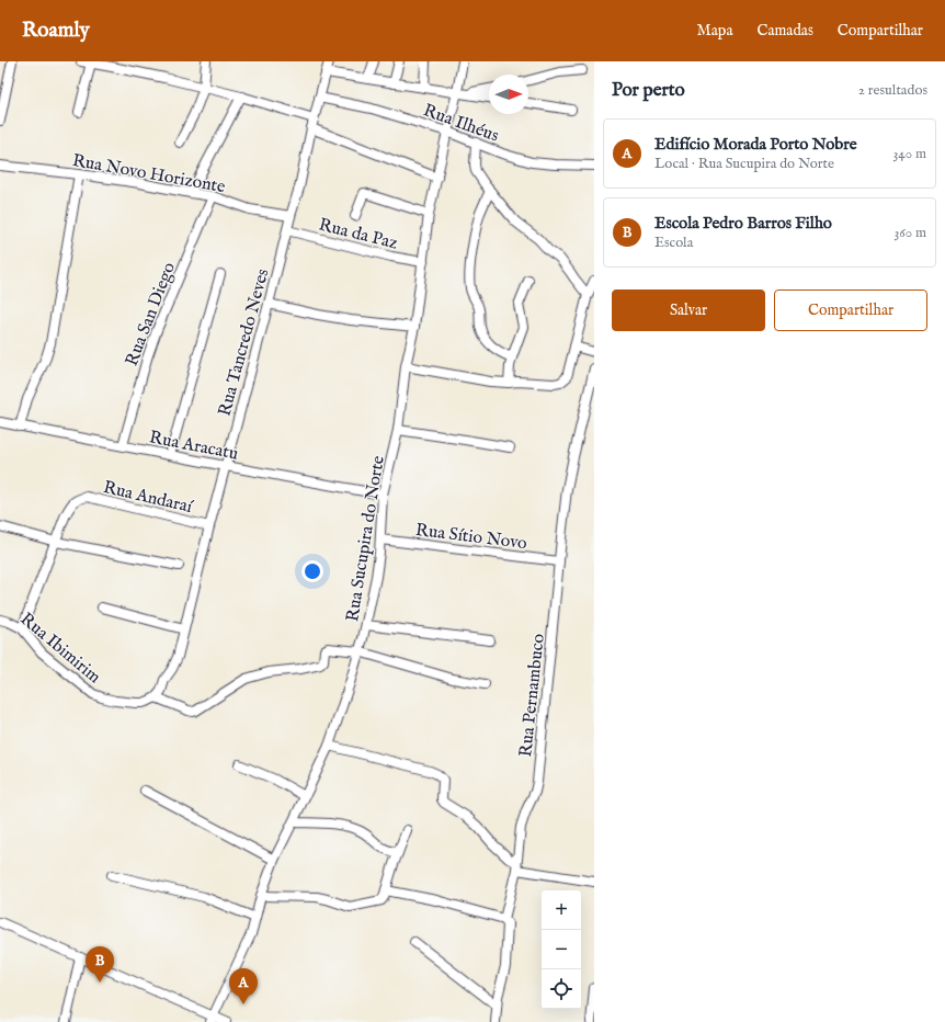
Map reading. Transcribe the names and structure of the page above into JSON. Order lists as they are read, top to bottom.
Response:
{
  "streets": {
    "street": [
      "Rua Ilhéus",
      "Rua Novo Horizonte",
      "Rua da Paz",
      "Rua San Diego",
      "Rua Tancredo Neves",
      "Rua Aracatu",
      "Rua Andaraí",
      "Rua Sítio Novo",
      "Rua Sucupira do Norte",
      "Rua Ibimirim",
      "Rua Pernambuco"
    ]
  },
  "crossings": [
    ["Rua Ilhéus", "Rua Tancredo Neves"],
    ["Rua Ilhéus", "Rua Sucupira do Norte"],
    ["Rua Novo Horizonte", "Rua San Diego"],
    ["Rua Novo Horizonte", "Rua Tancredo Neves"],
    ["Rua da Paz", "Rua Tancredo Neves"],
    ["Rua da Paz", "Rua Sucupira do Norte"],
    ["Rua San Diego", "Rua Aracatu"],
    ["Rua Tancredo Neves", "Rua Aracatu"],
    ["Rua Tancredo Neves", "Rua Andaraí"],
    ["Rua Tancredo Neves", "Rua Ibimirim"],
    ["Rua Aracatu", "Rua Sucupira do Norte"],
    ["Rua Sítio Novo", "Rua Sucupira do Norte"],
    ["Rua Sítio Novo", "Rua Pernambuco"]
  ],
  "north": "right",
  "page": {
    "header": "Roamly",
    "nav": ["Mapa", "Camadas", "Compartilhar"],
    "heading": ["Por perto", "2 resultados"],
    "list": [
      {
        "mark": "A",
        "name": "Edifício Morada Porto Nobre",
        "note": "Local · Rua Sucupira do Norte",
        "value": "340 m"
      },
      {
        "mark": "B",
        "name": "Escola Pedro Barros Filho",
        "note": "Escola",
        "value": "360 m"
      }
    ],
    "buttons": ["Salvar", "Compartilhar"],
    "map_buttons": ["+", "−"],
    "pins": ["B", "A"]
  }
}
